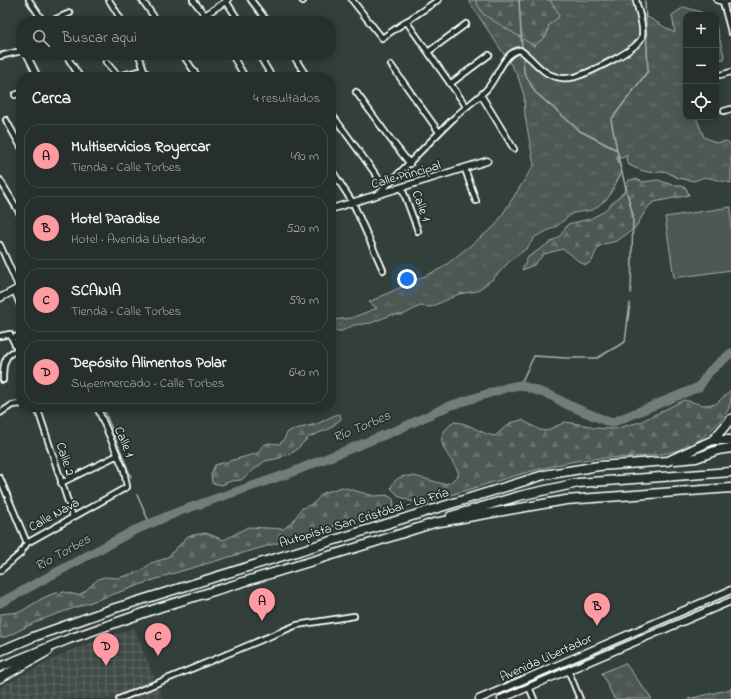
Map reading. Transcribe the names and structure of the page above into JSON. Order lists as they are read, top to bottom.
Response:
{
  "streets": {
    "highway": ["Autopista San Cristóbal - La Fría"],
    "main road": ["Calle Principal", "Avenida Libertador"],
    "street": ["Calle 1", "Calle 2", "Calle Nava"]
  },
  "crossings": [
    ["Calle Principal", "Calle 1"],
    ["Calle 1", "Calle Nava"],
    ["Calle 2", "Calle Nava"]
  ],
  "water": ["Río Torbes"],
  "page": {
    "map_buttons": ["+", "−"],
    "search": "Buscar aquí",
    "heading": ["Cerca", "4 resultados"],
    "list": [
      {
        "mark": "A",
        "name": "Multiservicios Royercar",
        "note": "Tienda · Calle Torbes",
        "value": "490 m"
      },
      {
        "mark": "B",
        "name": "Hotel Paradise",
        "note": "Hotel · Avenida Libertador",
        "value": "520 m"
      },
      {
        "mark": "C",
        "name": "SCANIA",
        "note": "Tienda · Calle Torbes",
        "value": "590 m"
      },
      {
        "mark": "D",
        "name": "Depósito Alimentos Polar",
        "note": "Supermercado · Calle Torbes",
        "value": "640 m"
      }
    ],
    "pins": [
      "A",
      "B",
      "C",
      "D"
    ]
  }
}
